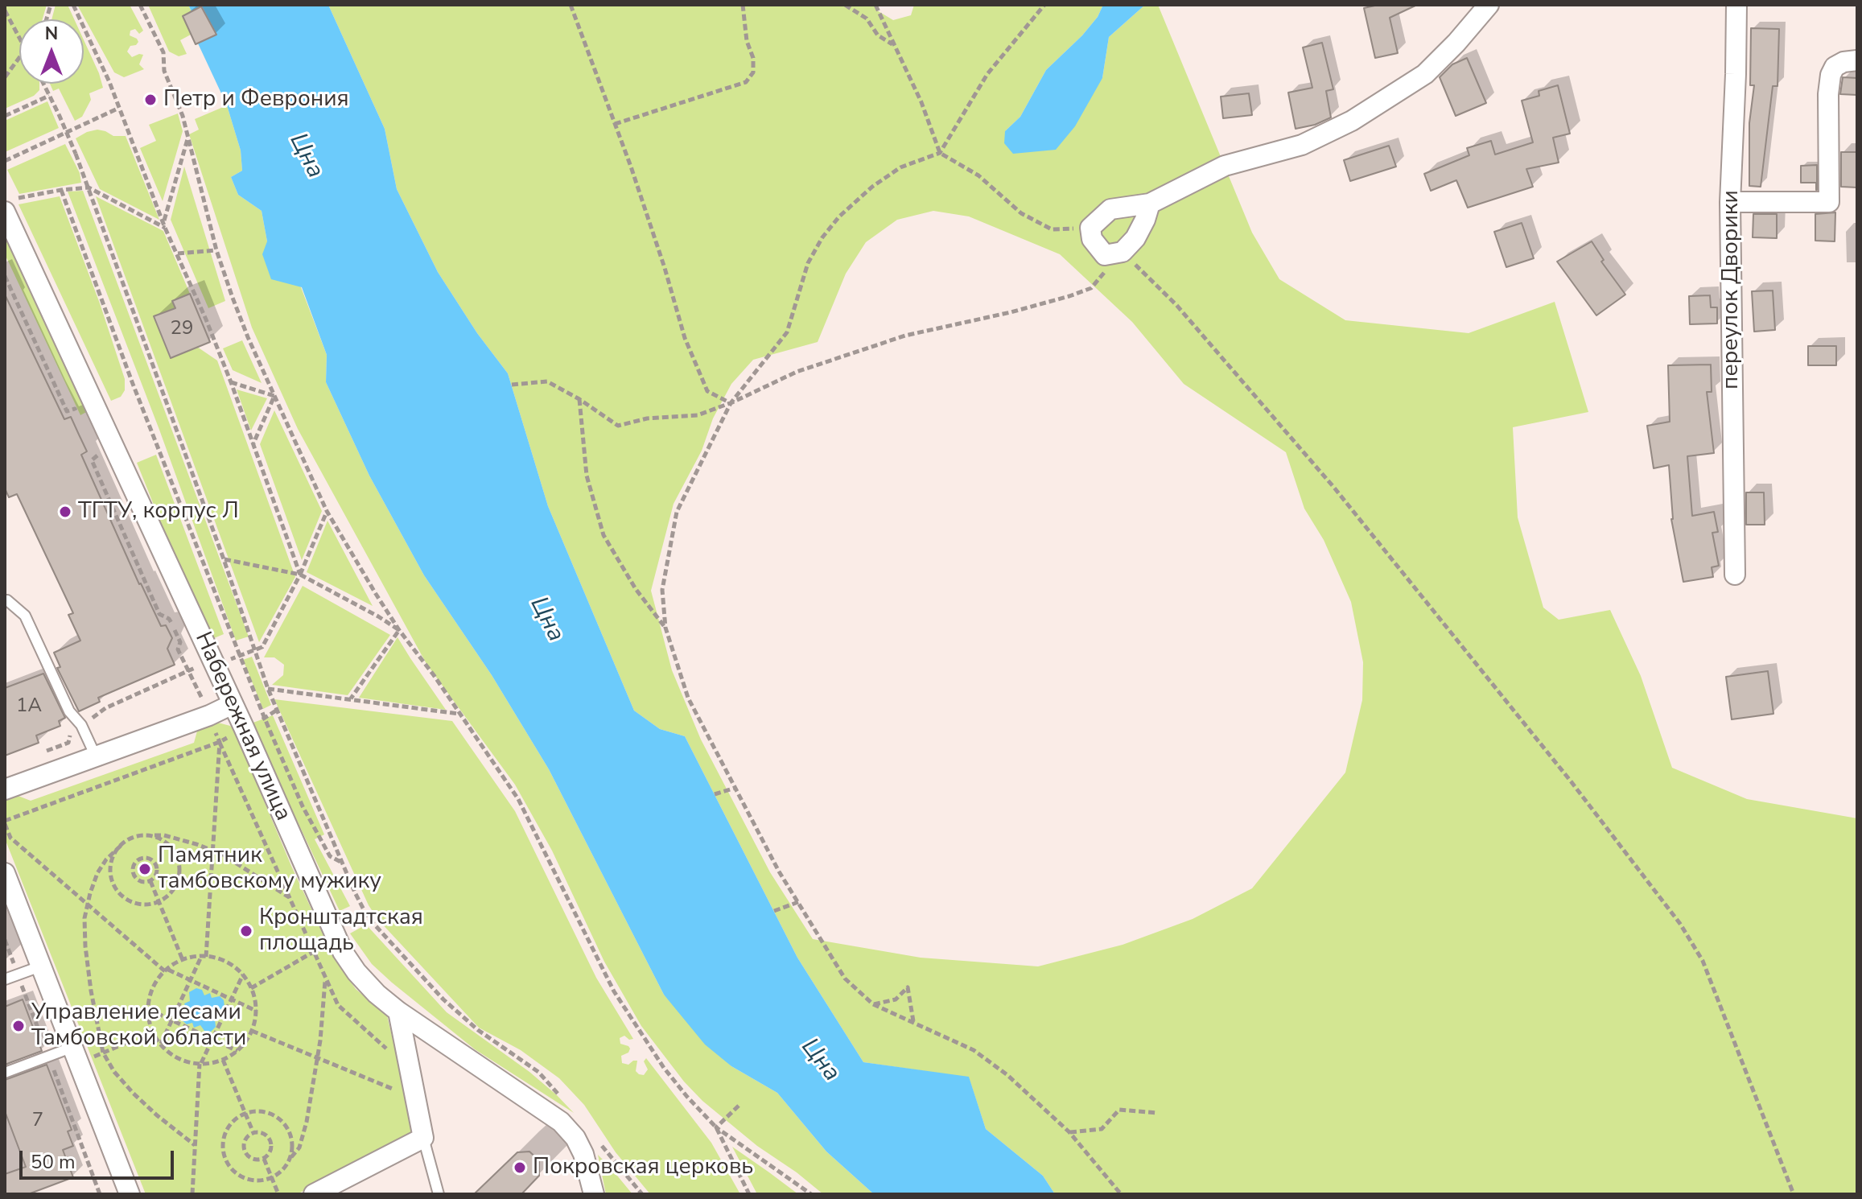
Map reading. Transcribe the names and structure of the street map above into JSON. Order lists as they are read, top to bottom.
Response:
{
  "streets": {
    "street": ["переулок Дворики", "Набережная улица"]
  },
  "water": ["Цна"],
  "places": [
    "Петр и Феврония",
    "ТГТУ, корпус Л",
    "Памятник тамбовскому мужику",
    "Кронштадтская площадь",
    "Управление лесами Тамбовской области",
    "Покровская церковь"
  ],
  "house_numbers": ["29", "1А", "7"],
  "scale_bar": "50 m",
  "north": "top"
}
